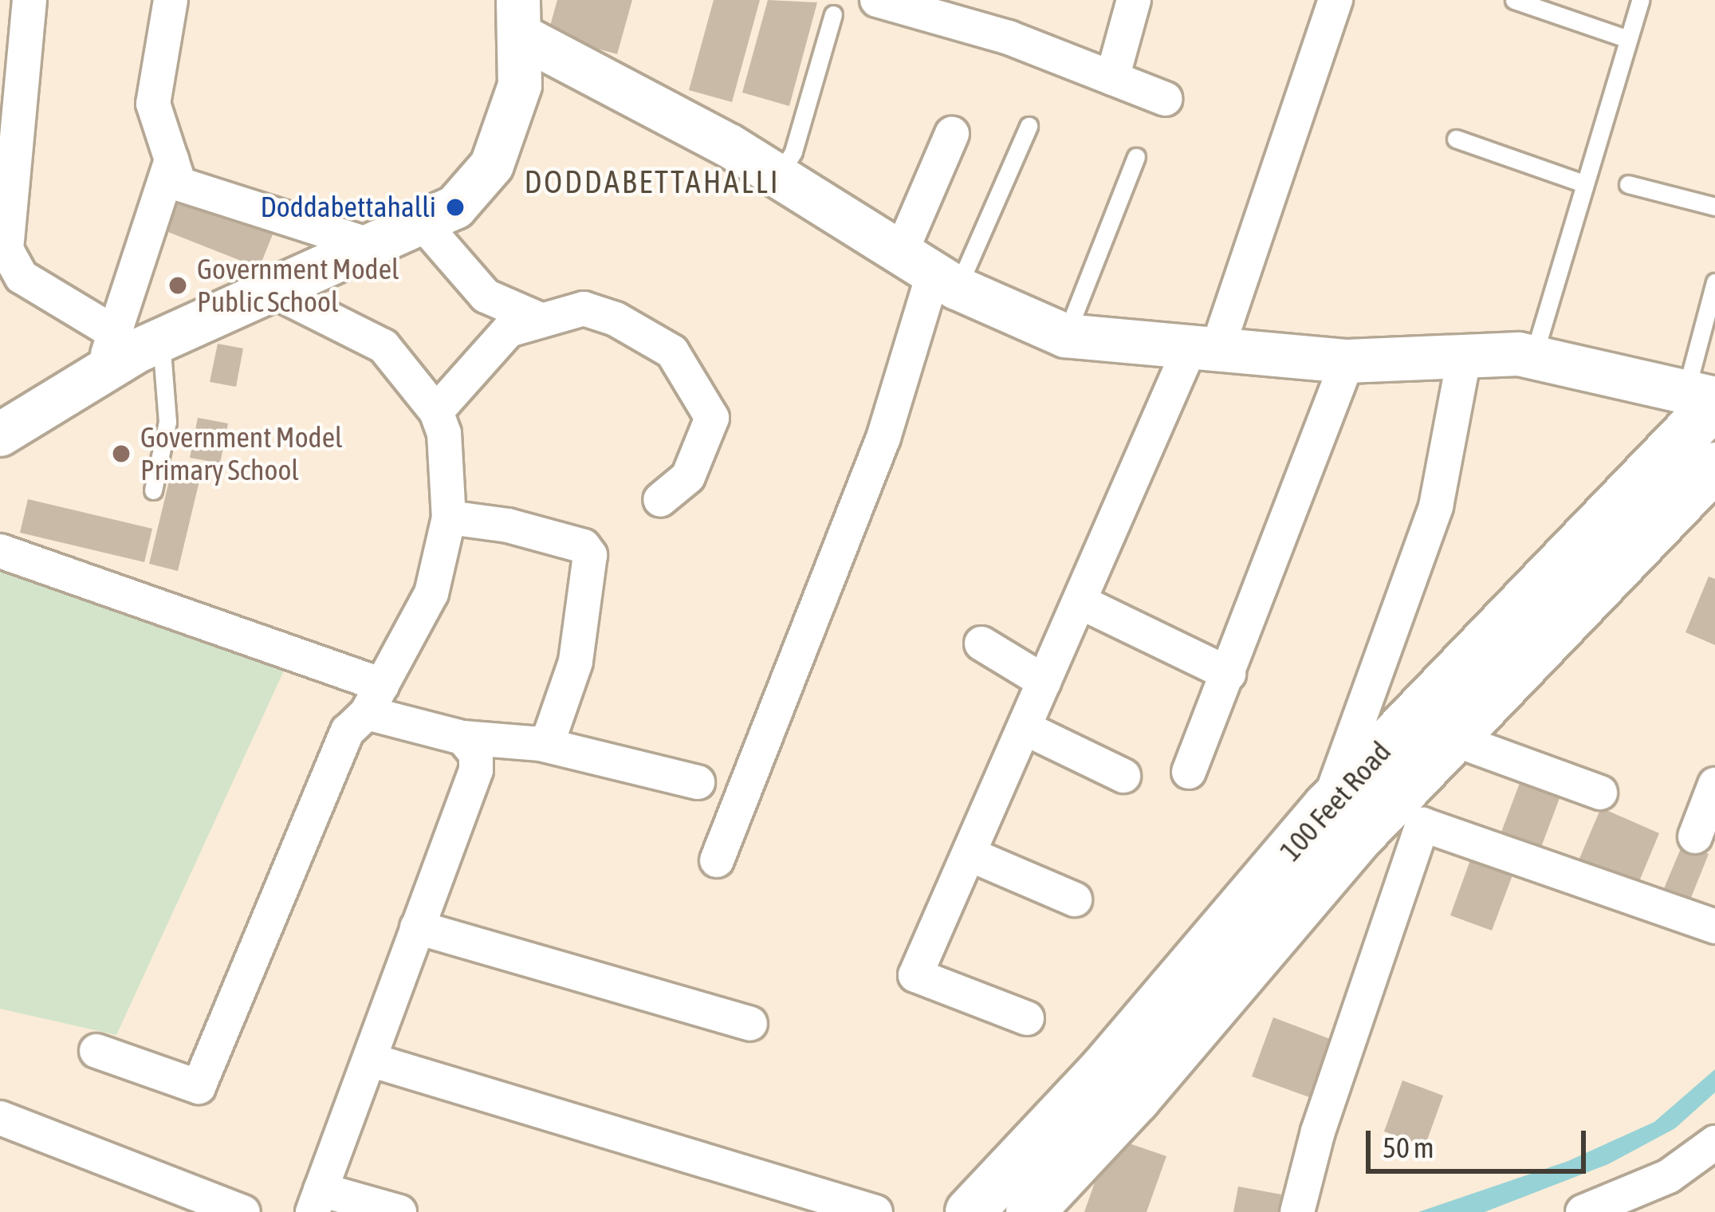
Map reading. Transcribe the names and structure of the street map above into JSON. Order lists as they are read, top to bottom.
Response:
{
  "streets": {
    "main road": ["100 Feet Road"]
  },
  "districts": ["DODDABETTAHALLI"],
  "places": ["Doddabettahalli", "Government Model Public School", "Government Model Primary School"],
  "scale_bar": "50 m"
}
